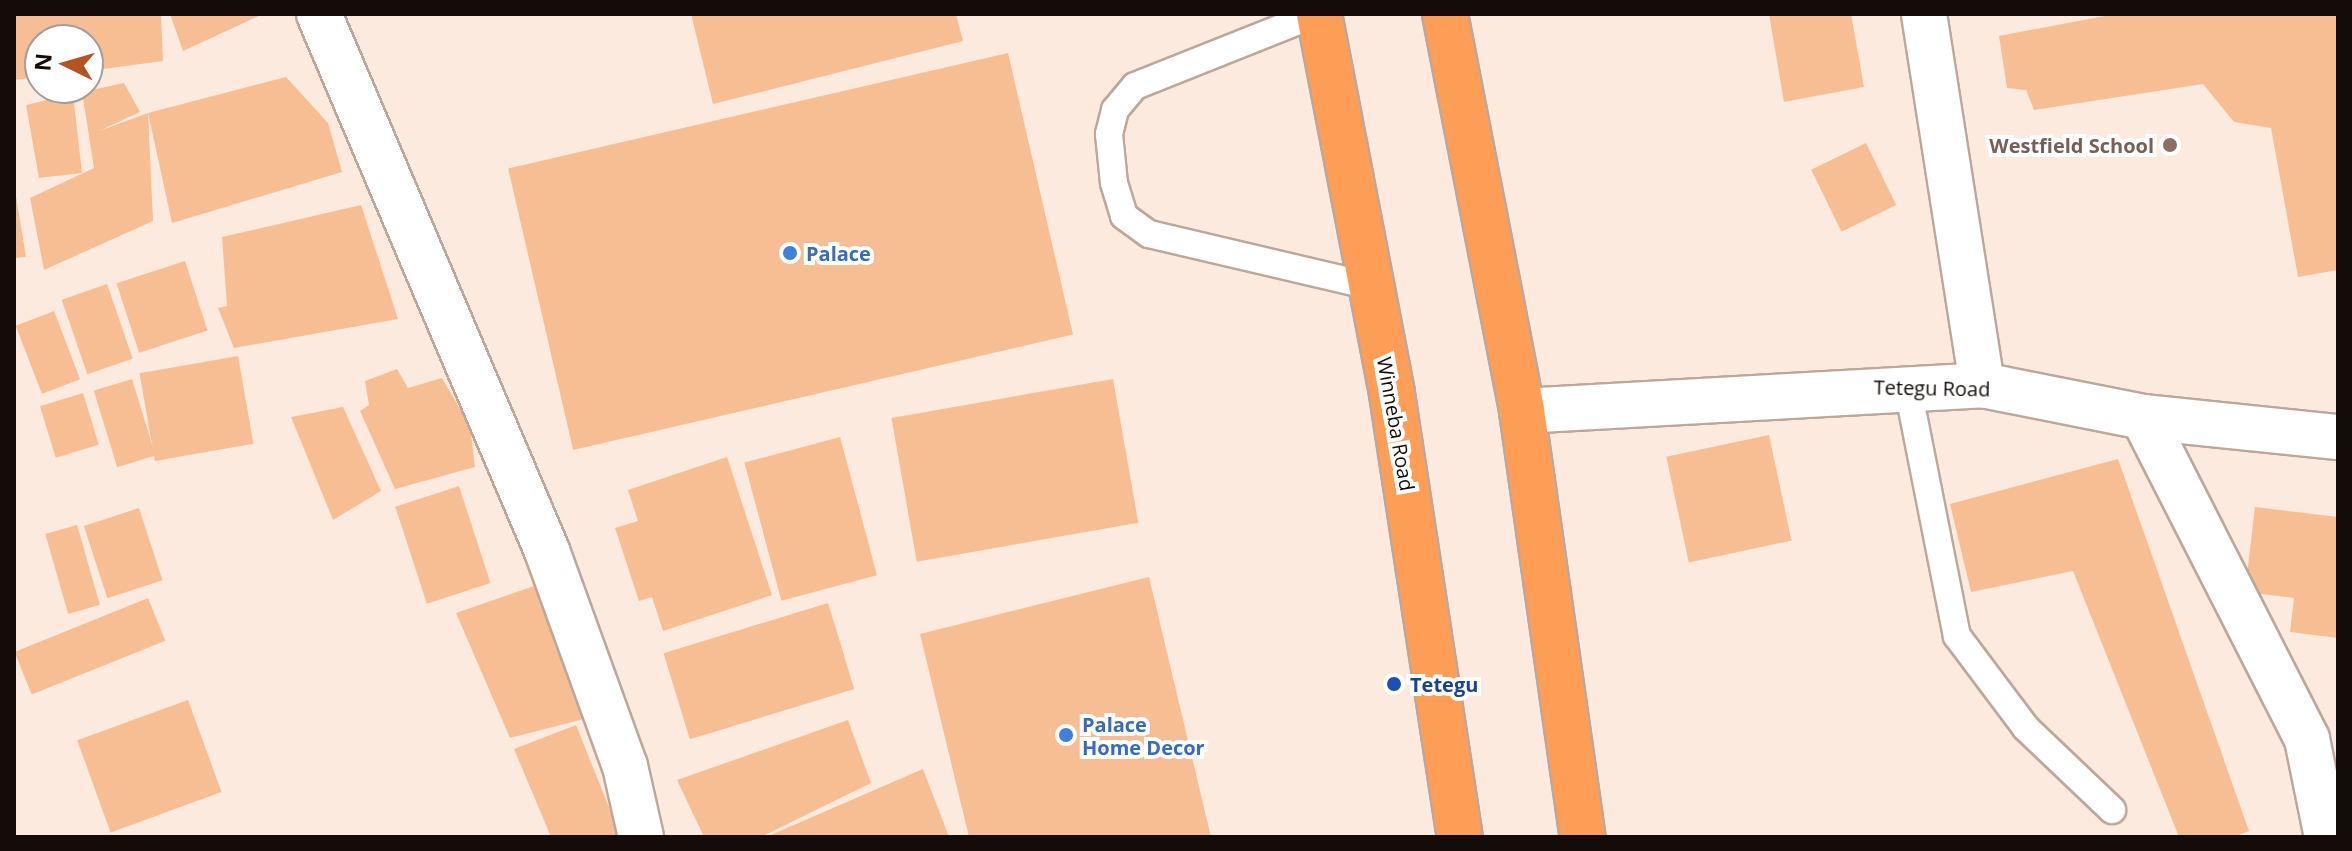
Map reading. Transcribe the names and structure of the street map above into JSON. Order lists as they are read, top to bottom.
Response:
{
  "streets": {
    "highway": ["Winneba Road"],
    "street": ["Tetegu Road"]
  },
  "places": [
    "Westfield School",
    "Palace",
    "Tetegu",
    "Palace Home Decor"
  ],
  "north": "left"
}
